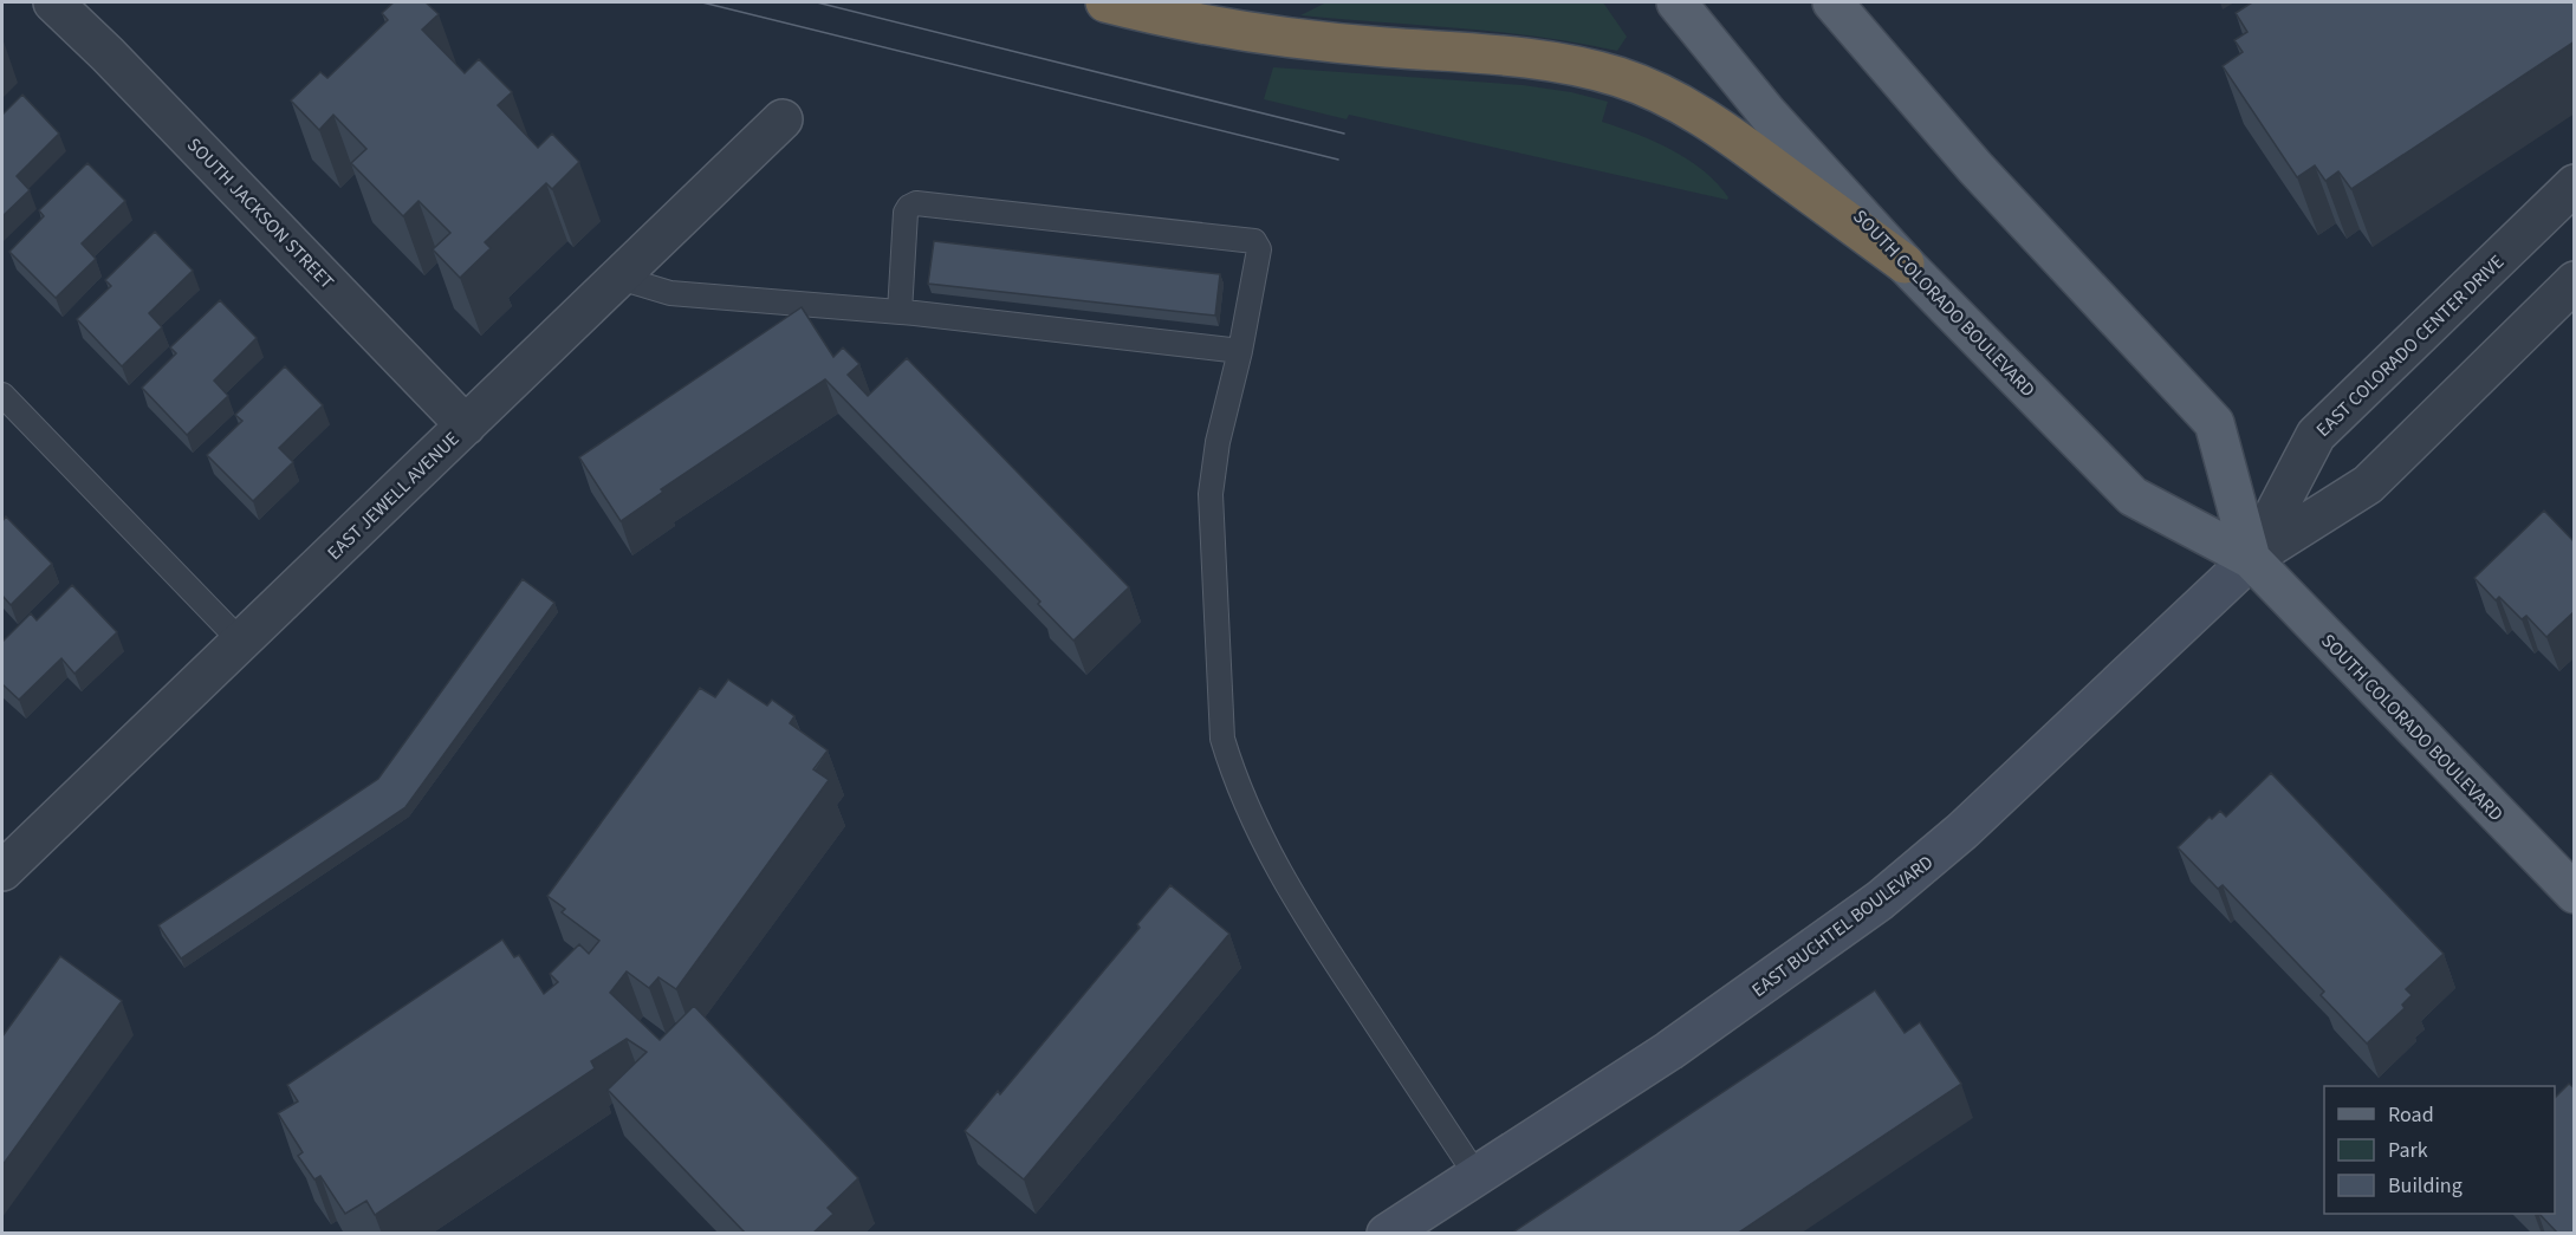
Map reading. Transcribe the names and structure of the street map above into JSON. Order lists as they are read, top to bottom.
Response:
{
  "streets": {
    "main road": ["SOUTH COLORADO BOULEVARD", "EAST BUCHTEL BOULEVARD"],
    "street": ["SOUTH JACKSON STREET", "EAST COLORADO CENTER DRIVE", "EAST JEWELL AVENUE"]
  },
  "crossings": [
    ["SOUTH JACKSON STREET", "EAST JEWELL AVENUE"],
    ["SOUTH COLORADO BOULEVARD", "EAST COLORADO CENTER DRIVE"],
    ["SOUTH COLORADO BOULEVARD", "EAST BUCHTEL BOULEVARD"],
    ["EAST COLORADO CENTER DRIVE", "EAST BUCHTEL BOULEVARD"]
  ],
  "legend": ["Road", "Park", "Building"]
}
